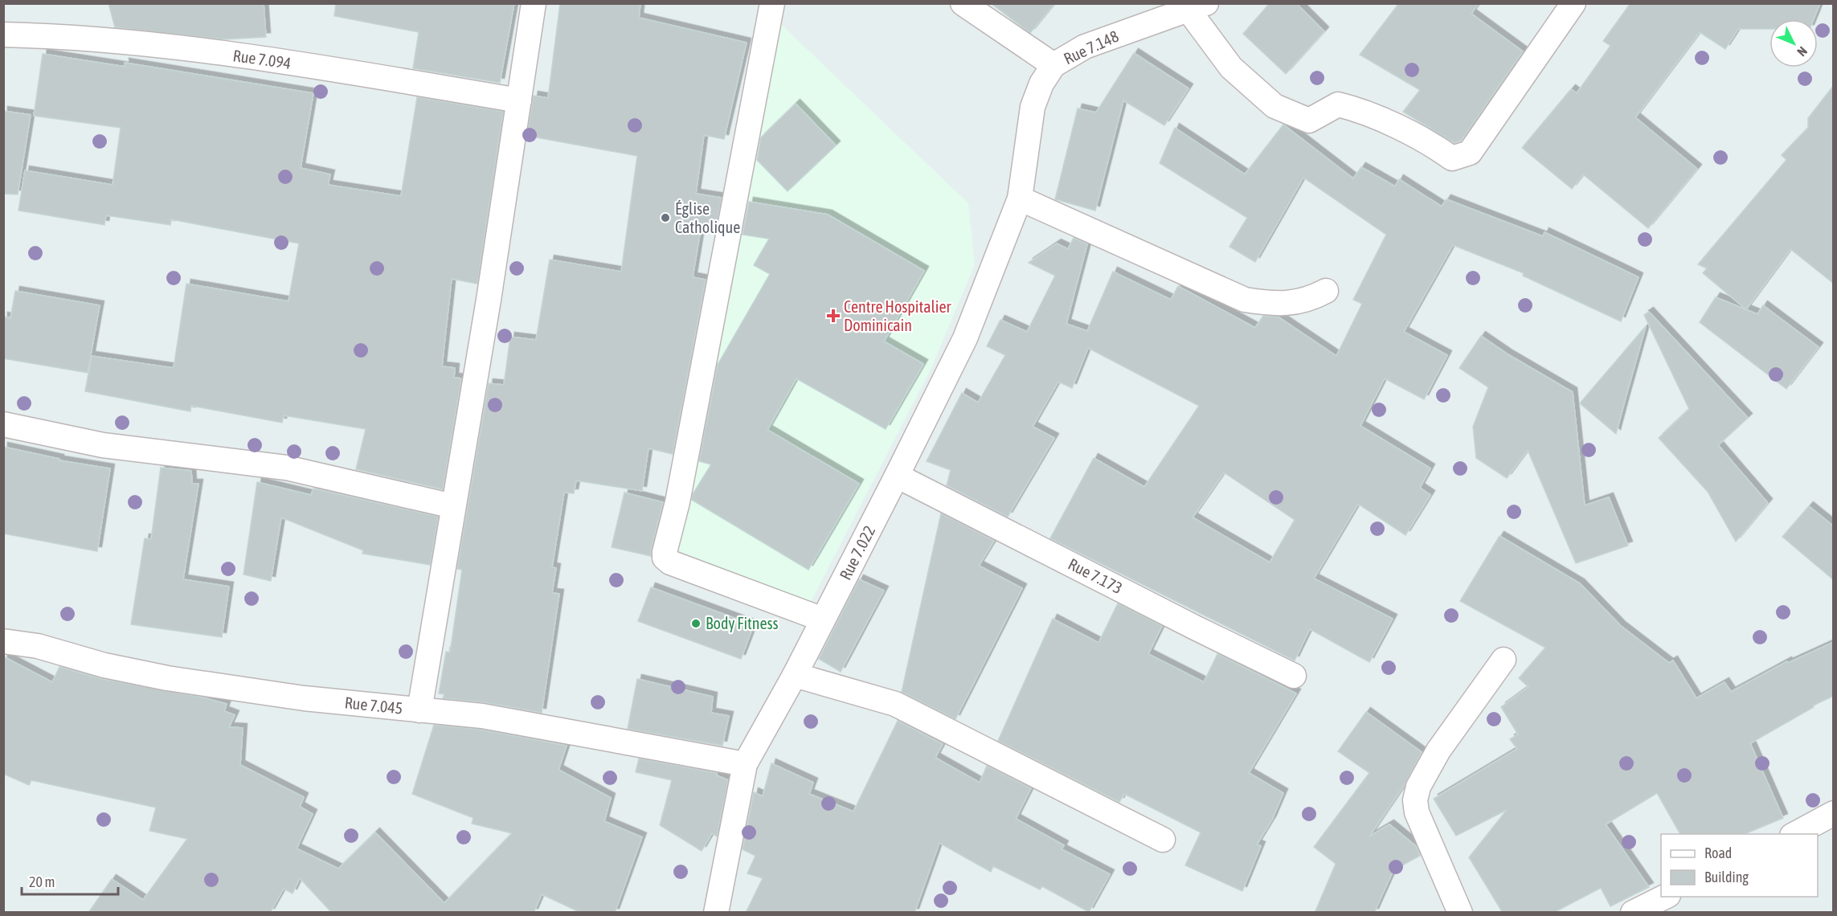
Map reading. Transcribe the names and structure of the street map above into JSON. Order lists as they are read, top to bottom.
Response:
{
  "streets": {
    "street": [
      "Rue 7.148",
      "Rue 7.094",
      "Rue 7.022",
      "Rue 7.173",
      "Rue 7.045"
    ]
  },
  "crossings": [
    ["Rue 7.148", "Rue 7.022"],
    ["Rue 7.022", "Rue 7.173"],
    ["Rue 7.022", "Rue 7.045"]
  ],
  "places": {
    "other": ["Église Catholique", "Body Fitness"],
    "health": ["Centre Hospitalier Dominicain"]
  },
  "legend": ["Road", "Building"],
  "scale_bar": "20 m",
  "north": "bottom right"
}
